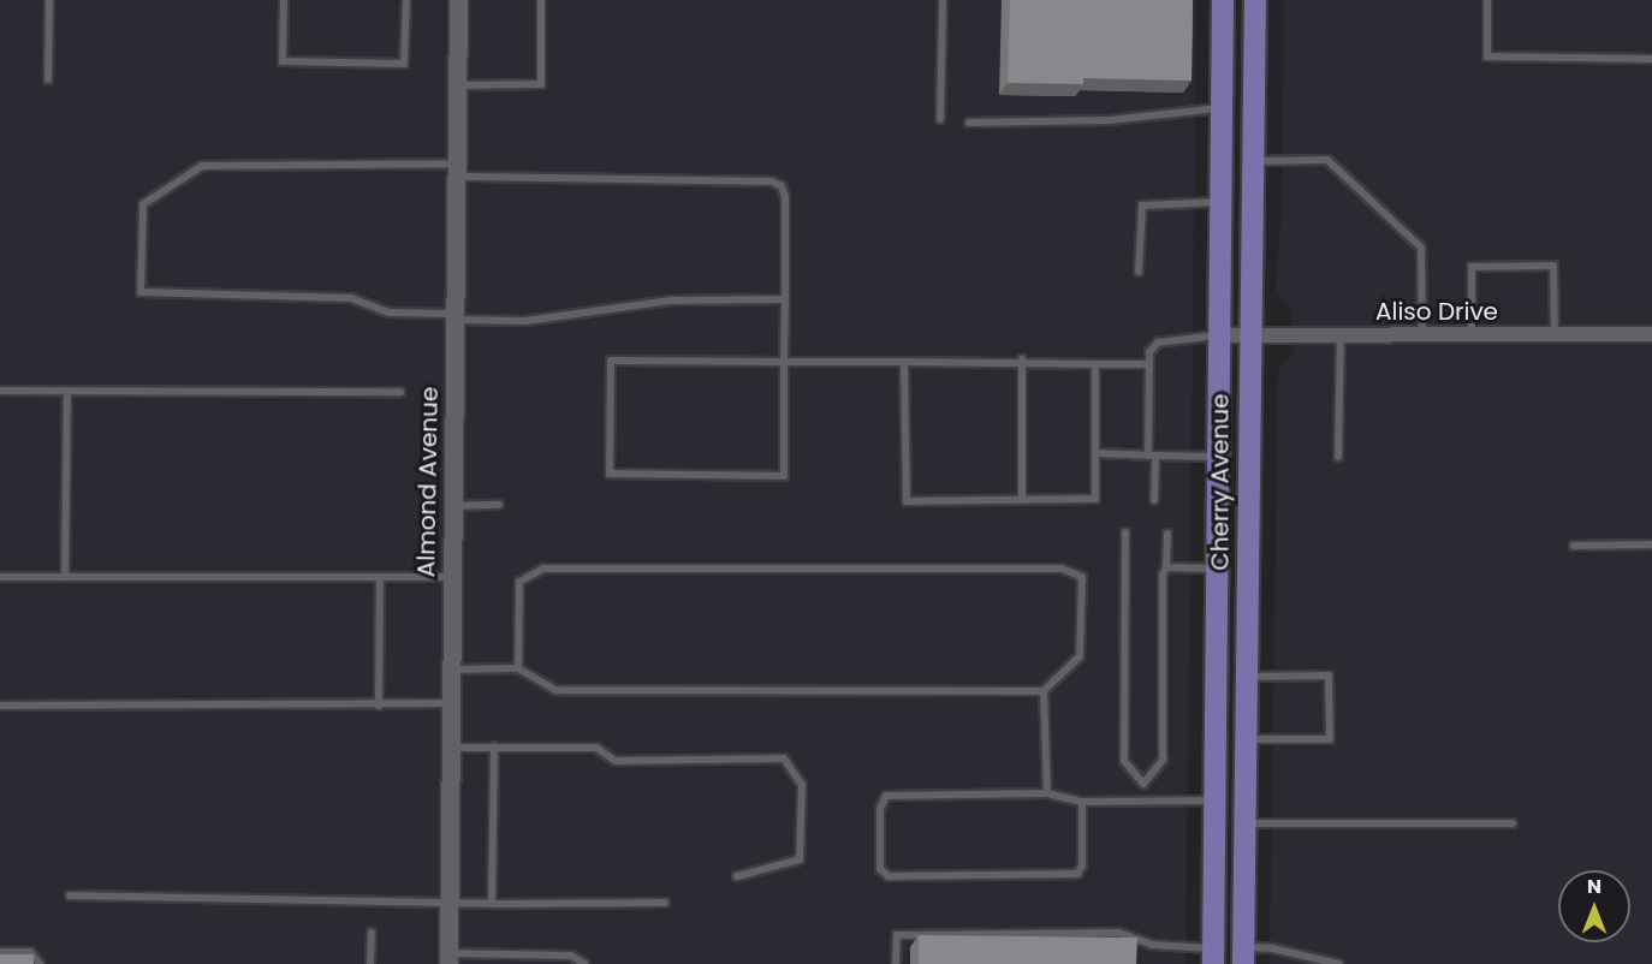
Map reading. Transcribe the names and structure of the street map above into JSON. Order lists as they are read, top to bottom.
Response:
{
  "streets": {
    "main road": ["Cherry Avenue"],
    "street": ["Aliso Drive", "Almond Avenue"]
  },
  "crossings": [
    ["Aliso Drive", "Cherry Avenue"]
  ],
  "north": "top"
}
